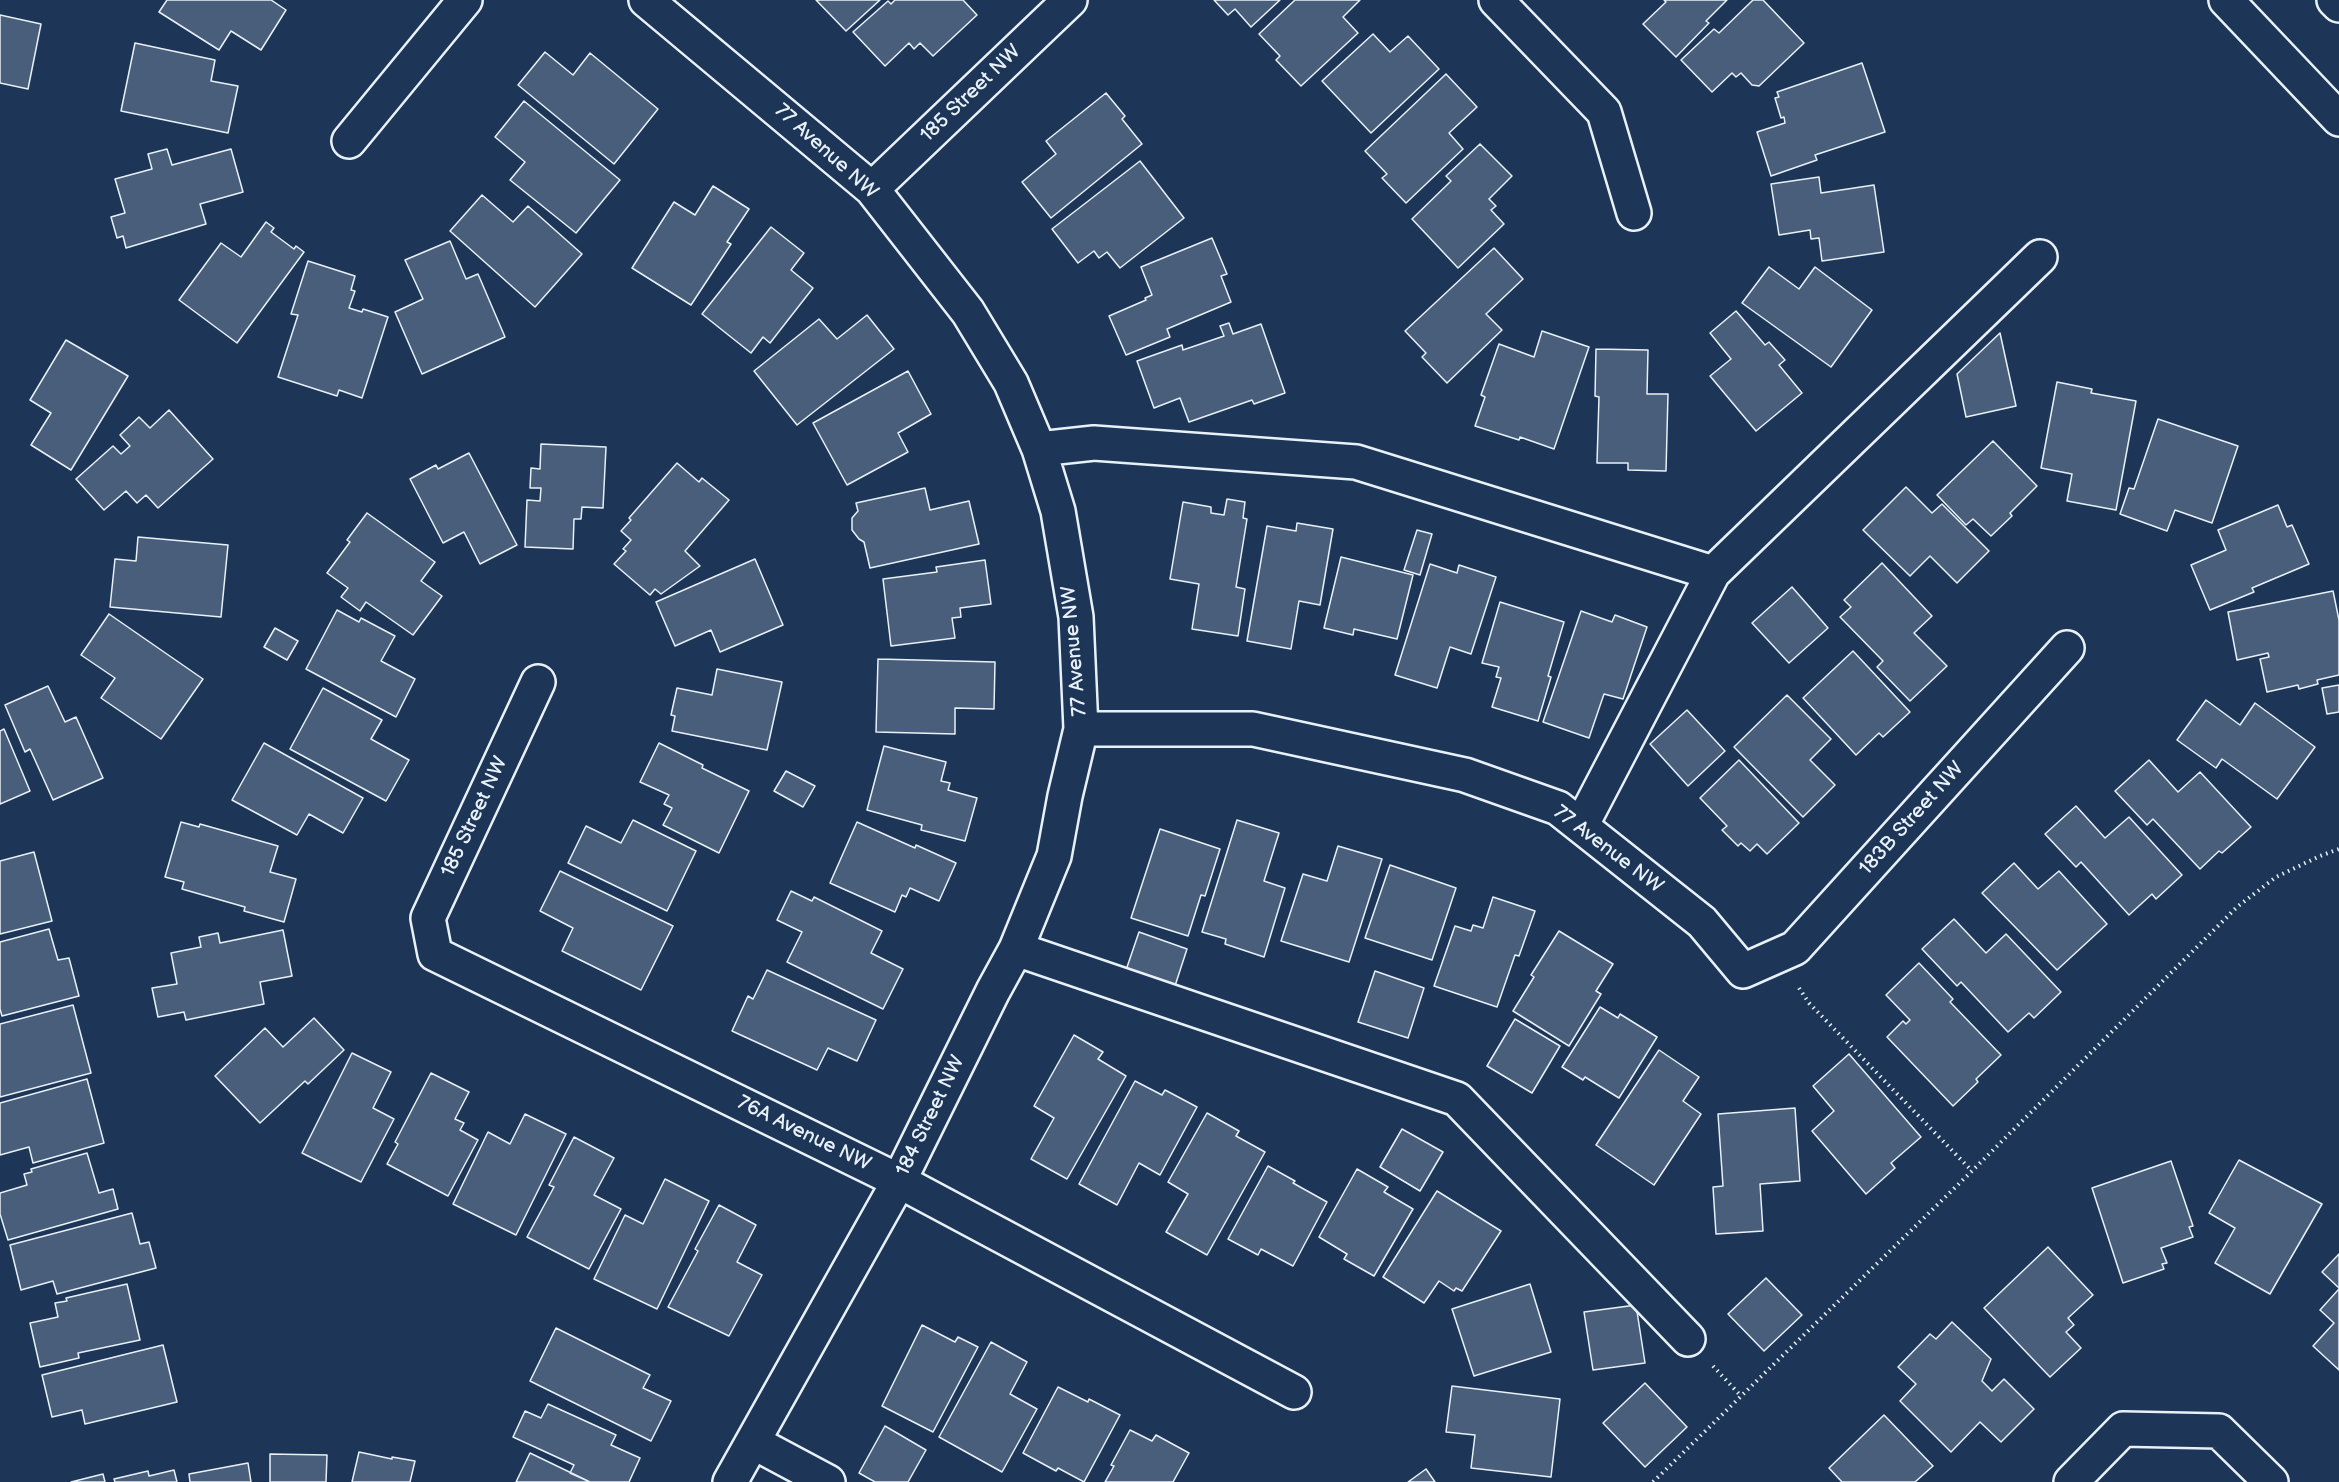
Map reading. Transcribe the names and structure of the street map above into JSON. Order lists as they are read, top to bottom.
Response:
{
  "streets": {
    "main road": [
      "185 Street NW",
      "77 Avenue NW",
      "183B Street NW",
      "184 Street NW",
      "76A Avenue NW"
    ]
  },
  "crossings": [
    ["185 Street NW", "77 Avenue NW"],
    ["185 Street NW", "76A Avenue NW"],
    ["77 Avenue NW", "183B Street NW"],
    ["77 Avenue NW", "184 Street NW"],
    ["184 Street NW", "76A Avenue NW"]
  ]
}
